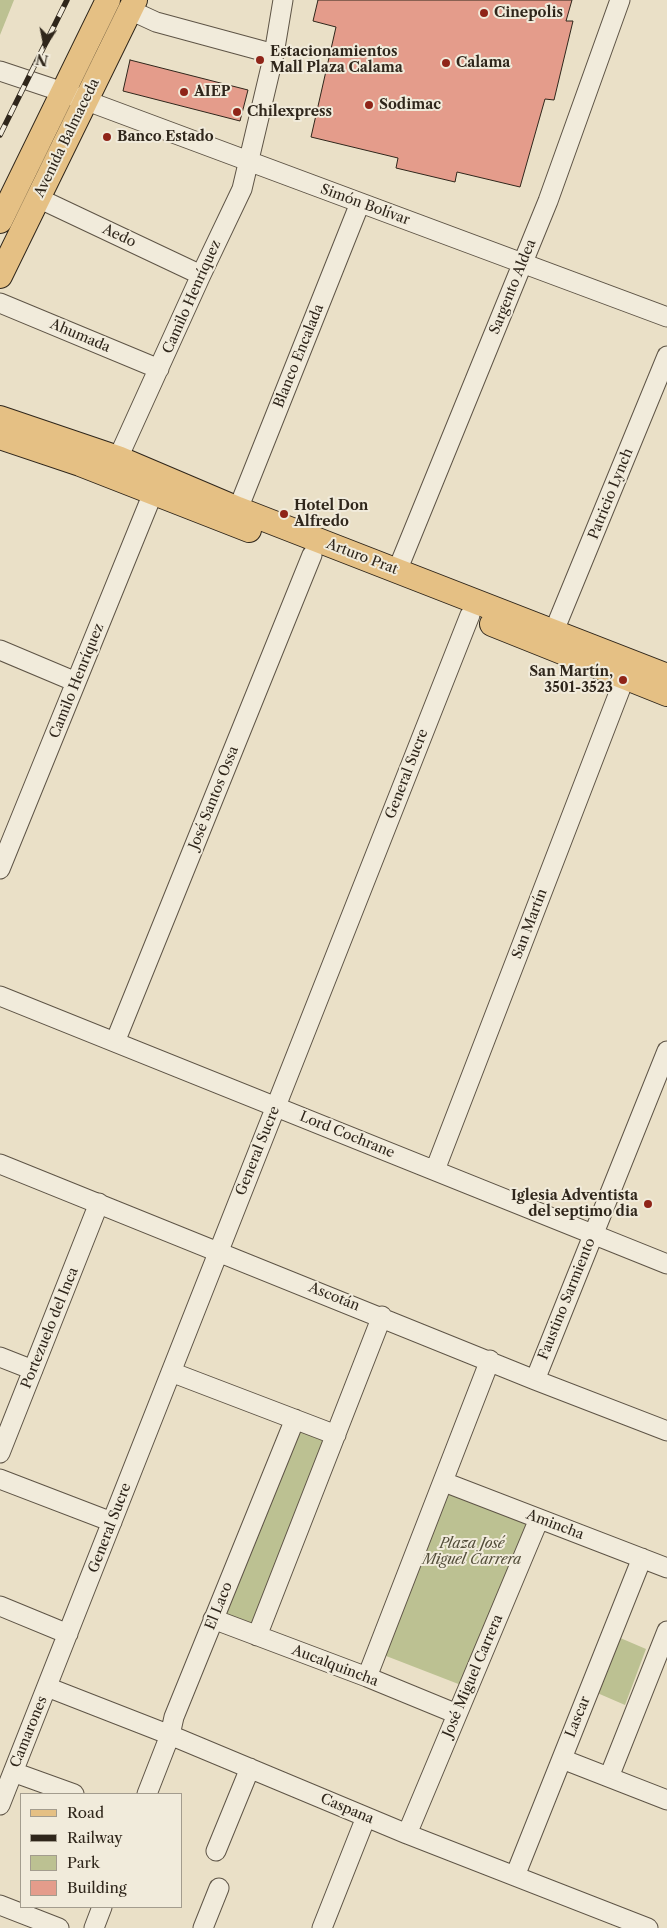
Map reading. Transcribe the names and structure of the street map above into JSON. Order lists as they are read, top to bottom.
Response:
{
  "streets": {
    "main road": ["Avenida Balmaceda", "Arturo Prat"],
    "street": [
      "Simón Bolívar",
      "Aedo",
      "Sargento Aldea",
      "Camilo Henríquez",
      "Ahumada",
      "Blanco Encalada",
      "Patricio Lynch",
      "General Sucre",
      "José Santos Ossa",
      "San Martín",
      "Lord Cochrane",
      "Ascotán",
      "Faustino Sarmiento",
      "Portezuelo del Inca",
      "Amincha",
      "El Laco",
      "Aucalquincha",
      "José Miguel Carrera",
      "Lascar",
      "Camarones",
      "Caspana"
    ]
  },
  "crossings": [
    ["Avenida Balmaceda", "Simón Bolívar"],
    ["Avenida Balmaceda", "Aedo"],
    ["Simón Bolívar", "Sargento Aldea"],
    ["Simón Bolívar", "Camilo Henríquez"],
    ["Simón Bolívar", "Blanco Encalada"],
    ["Aedo", "Camilo Henríquez"],
    ["Sargento Aldea", "Arturo Prat"],
    ["Camilo Henríquez", "Ahumada"],
    ["Camilo Henríquez", "Arturo Prat"],
    ["Blanco Encalada", "Arturo Prat"],
    ["Patricio Lynch", "Arturo Prat"],
    ["Arturo Prat", "General Sucre"],
    ["Arturo Prat", "José Santos Ossa"],
    ["Arturo Prat", "San Martín"],
    ["General Sucre", "Lord Cochrane"],
    ["General Sucre", "Ascotán"],
    ["General Sucre", "Camarones"],
    ["General Sucre", "Caspana"],
    ["José Santos Ossa", "Lord Cochrane"],
    ["San Martín", "Lord Cochrane"],
    ["Lord Cochrane", "Faustino Sarmiento"],
    ["Ascotán", "Faustino Sarmiento"],
    ["Ascotán", "Portezuelo del Inca"],
    ["Amincha", "José Miguel Carrera"],
    ["Amincha", "Lascar"],
    ["El Laco", "Aucalquincha"],
    ["El Laco", "Caspana"],
    ["Aucalquincha", "José Miguel Carrera"],
    ["José Miguel Carrera", "Caspana"],
    ["Lascar", "Caspana"],
    ["Camarones", "Caspana"]
  ],
  "parks": ["Plaza José Miguel Carrera"],
  "places": [
    "Cinepolis",
    "Estacionamientos Mall Plaza Calama",
    "Calama",
    "AIEP",
    "Sodimac",
    "Chilexpress",
    "Banco Estado",
    "Hotel Don Alfredo",
    "San Martín, 3501-3523",
    "Iglesia Adventista del septimo dia"
  ],
  "legend": [
    "Road",
    "Railway",
    "Park",
    "Building"
  ],
  "north": "bottom"
}
